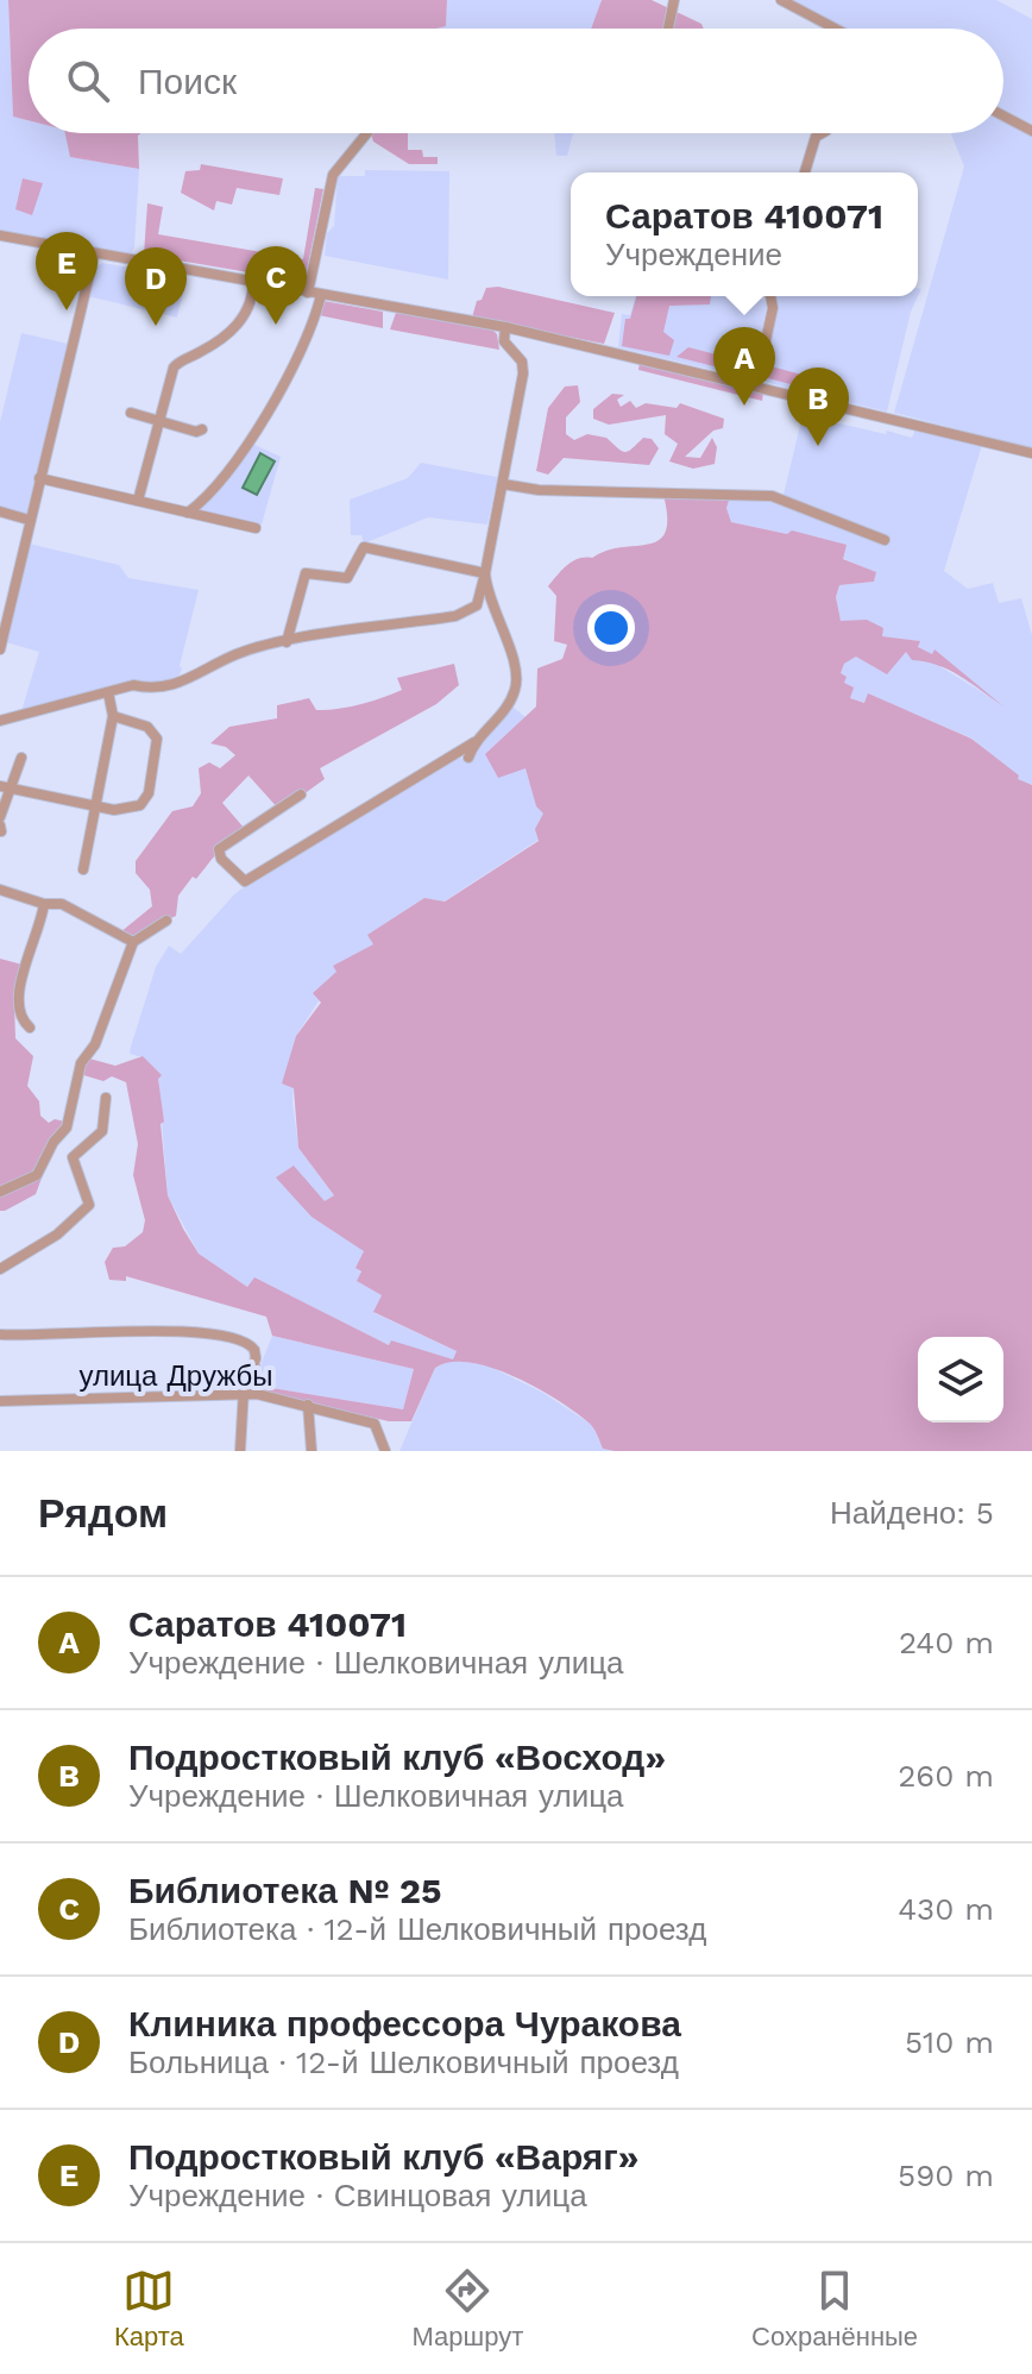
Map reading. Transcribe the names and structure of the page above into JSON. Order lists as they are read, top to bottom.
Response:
{
  "streets": {
    "street": ["улица Дружбы"]
  },
  "page": {
    "search": "Поиск",
    "popup": ["Саратов 410071", "Учреждение"],
    "pins": [
      "E",
      "C",
      "D",
      "A",
      "B"
    ],
    "heading": ["Рядом", "Найдено: 5"],
    "list": [
      {
        "mark": "A",
        "name": "Саратов 410071",
        "note": "Учреждение · Шелковичная улица",
        "value": "240 m"
      },
      {
        "mark": "B",
        "name": "Подростковый клуб «Восход»",
        "note": "Учреждение · Шелковичная улица",
        "value": "260 m"
      },
      {
        "mark": "C",
        "name": "Библиотека № 25",
        "note": "Библиотека · 12-й Шелковичный проезд",
        "value": "430 m"
      },
      {
        "mark": "D",
        "name": "Клиника профессора Чуракова",
        "note": "Больница · 12-й Шелковичный проезд",
        "value": "510 m"
      },
      {
        "mark": "E",
        "name": "Подростковый клуб «Варяг»",
        "note": "Учреждение · Свинцовая улица",
        "value": "590 m"
      }
    ],
    "nav": ["Карта", "Маршрут", "Сохранённые"]
  }
}
